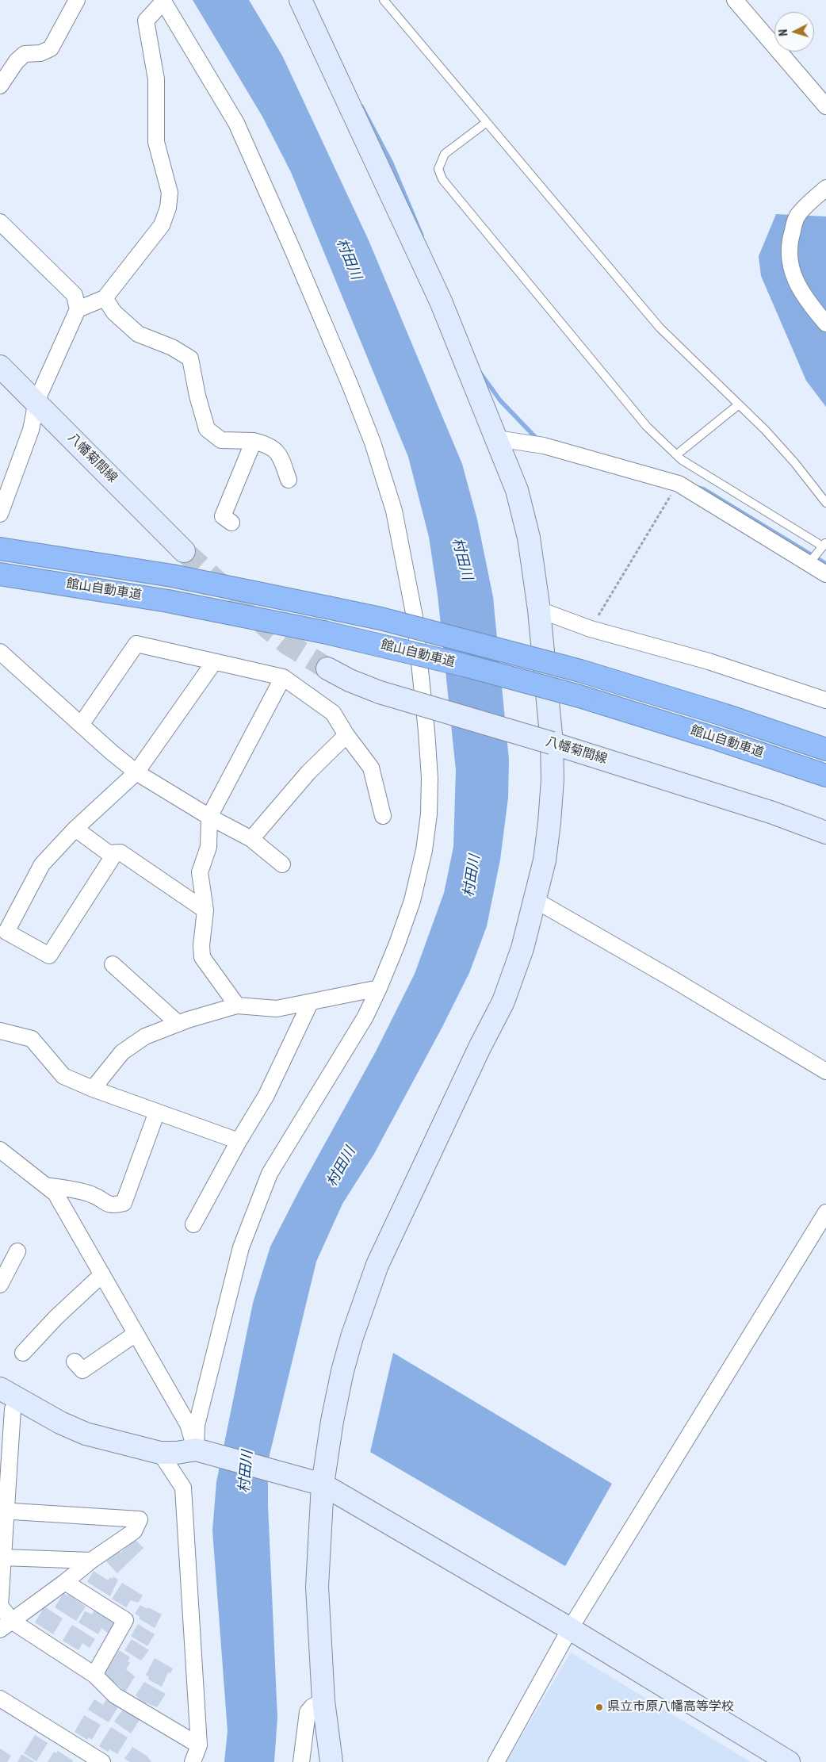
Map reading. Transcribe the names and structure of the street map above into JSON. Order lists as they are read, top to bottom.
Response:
{
  "streets": {
    "highway": ["館山自動車道"],
    "street": ["八幡菊間線"]
  },
  "water": ["村田川"],
  "places": ["県立市原八幡高等学校"],
  "north": "left"
}
